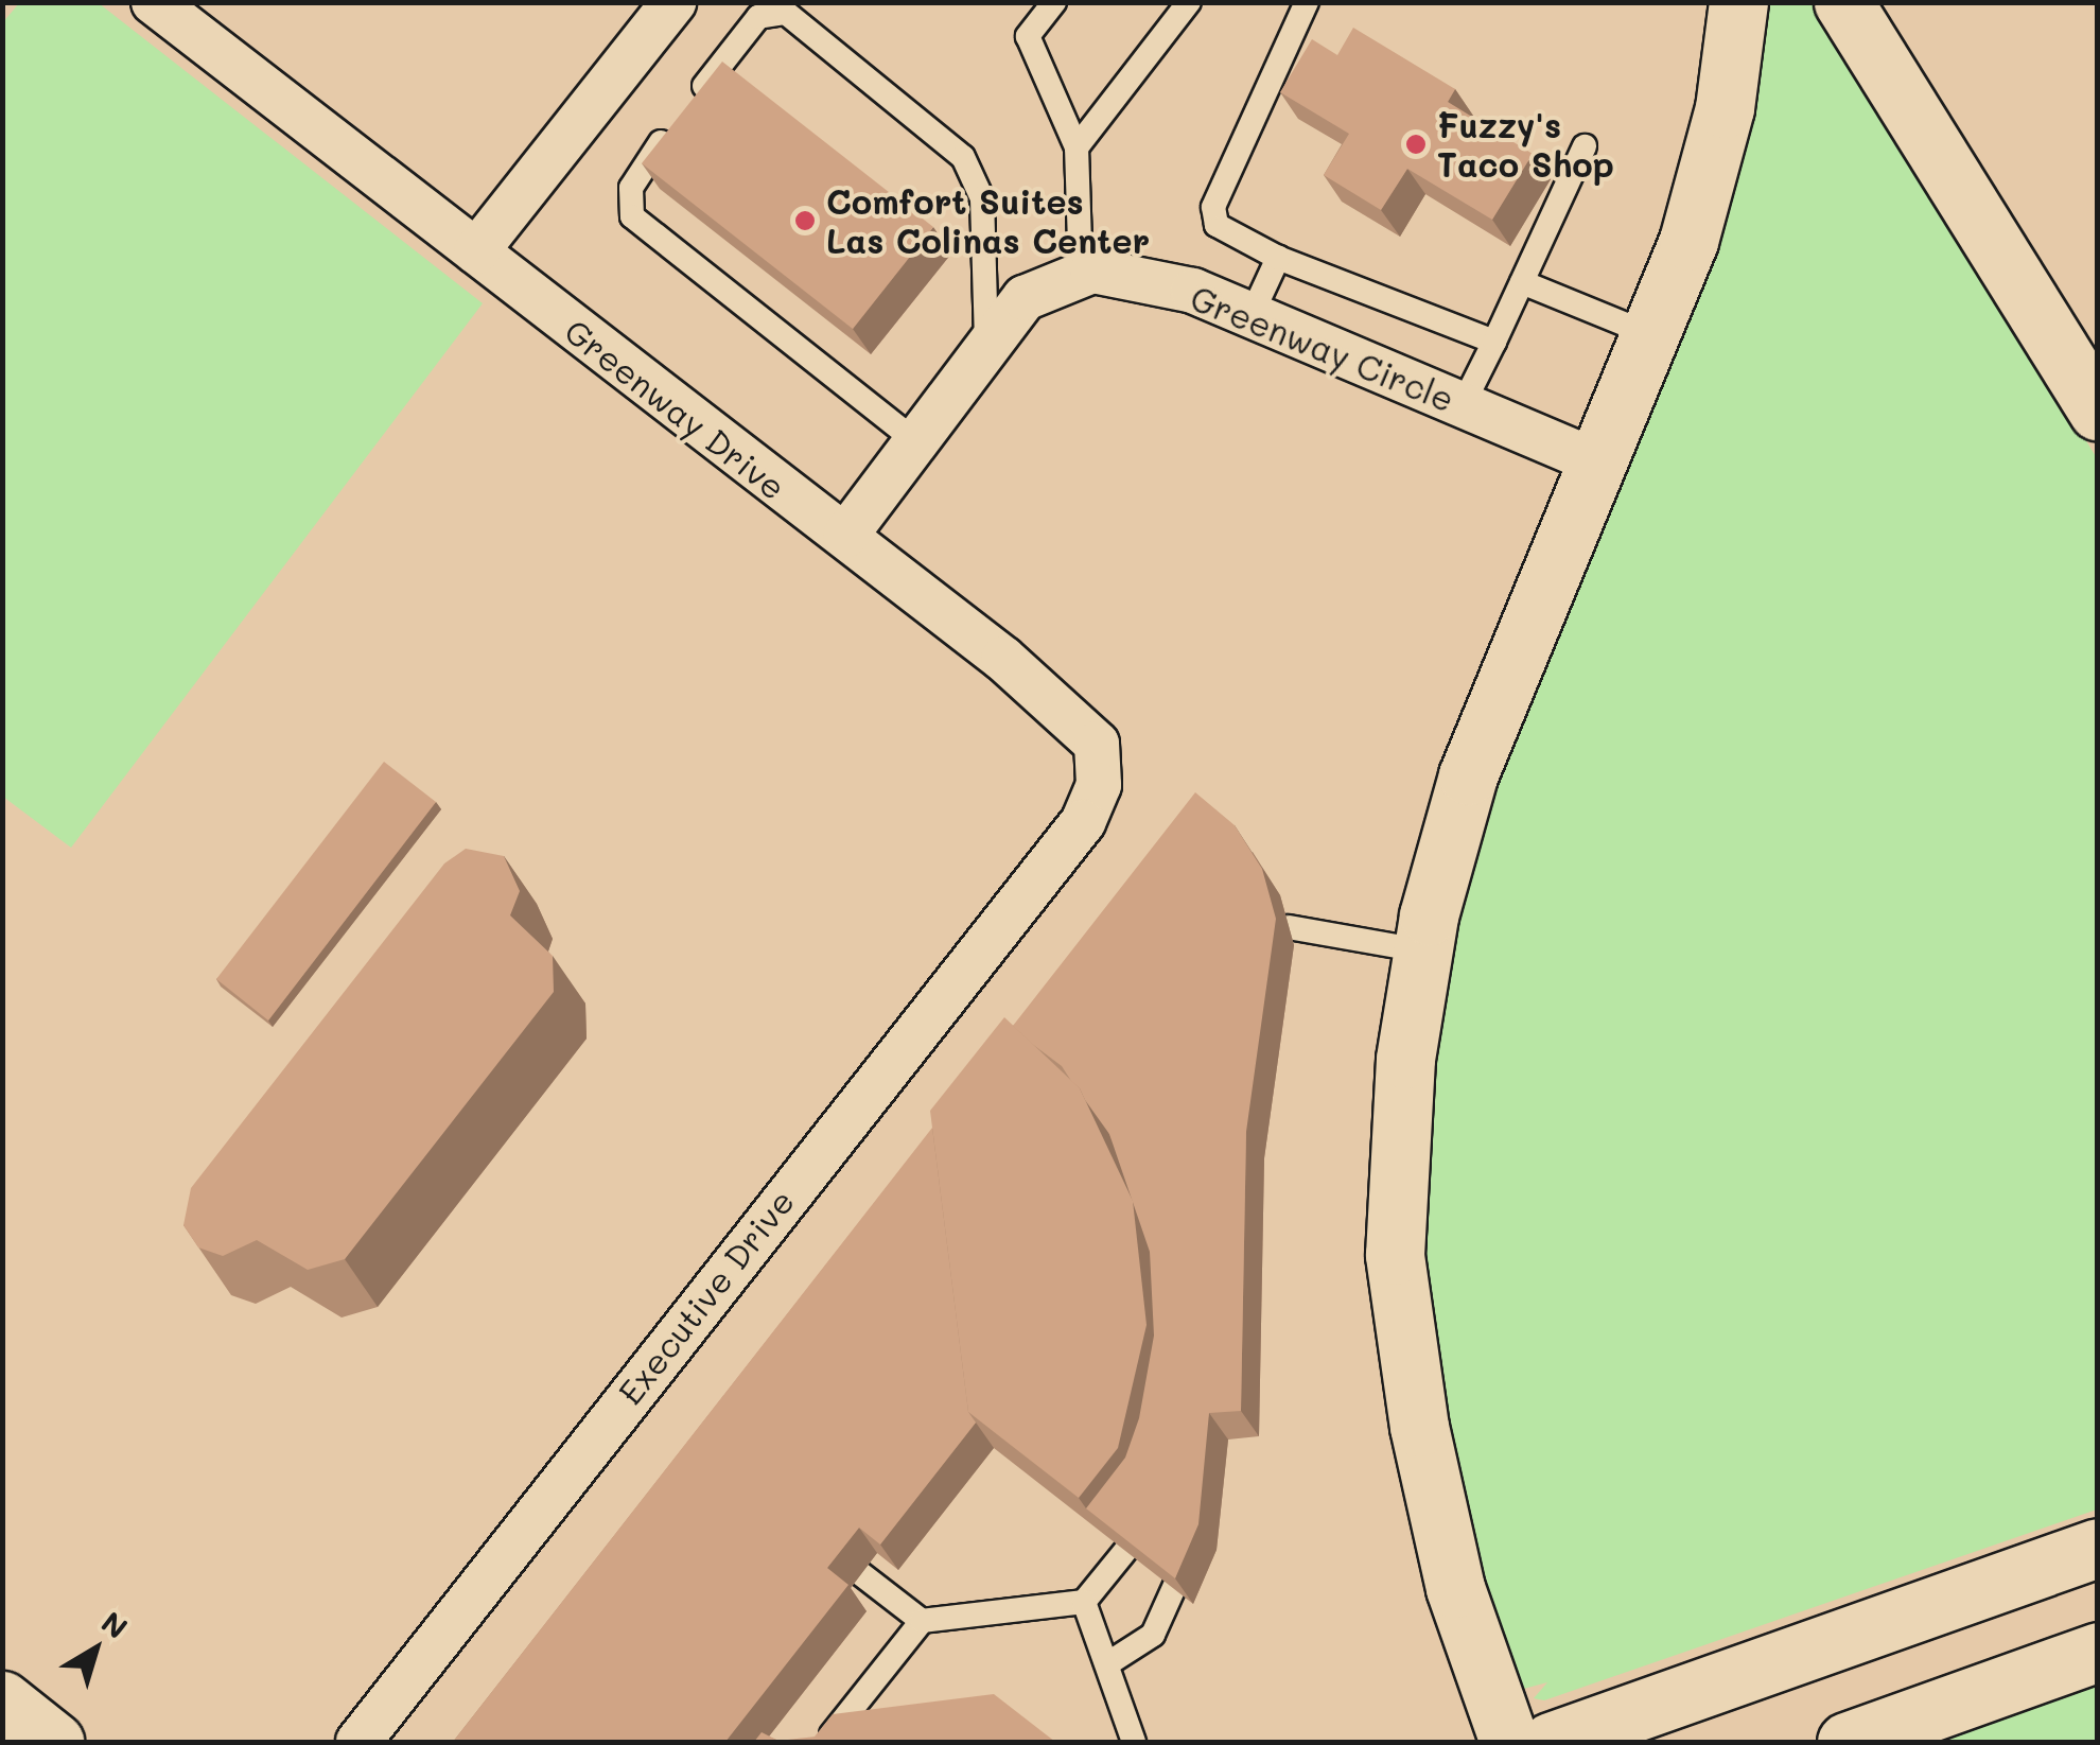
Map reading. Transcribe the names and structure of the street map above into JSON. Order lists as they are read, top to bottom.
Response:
{
  "streets": {
    "street": ["Greenway Circle", "Greenway Drive", "Executive Drive"]
  },
  "crossings": [
    ["Greenway Circle", "Greenway Drive"],
    ["Greenway Drive", "Executive Drive"]
  ],
  "places": ["Fuzzy's Taco Shop", "Comfort Suites Las Colinas Center"],
  "north": "top right"
}
